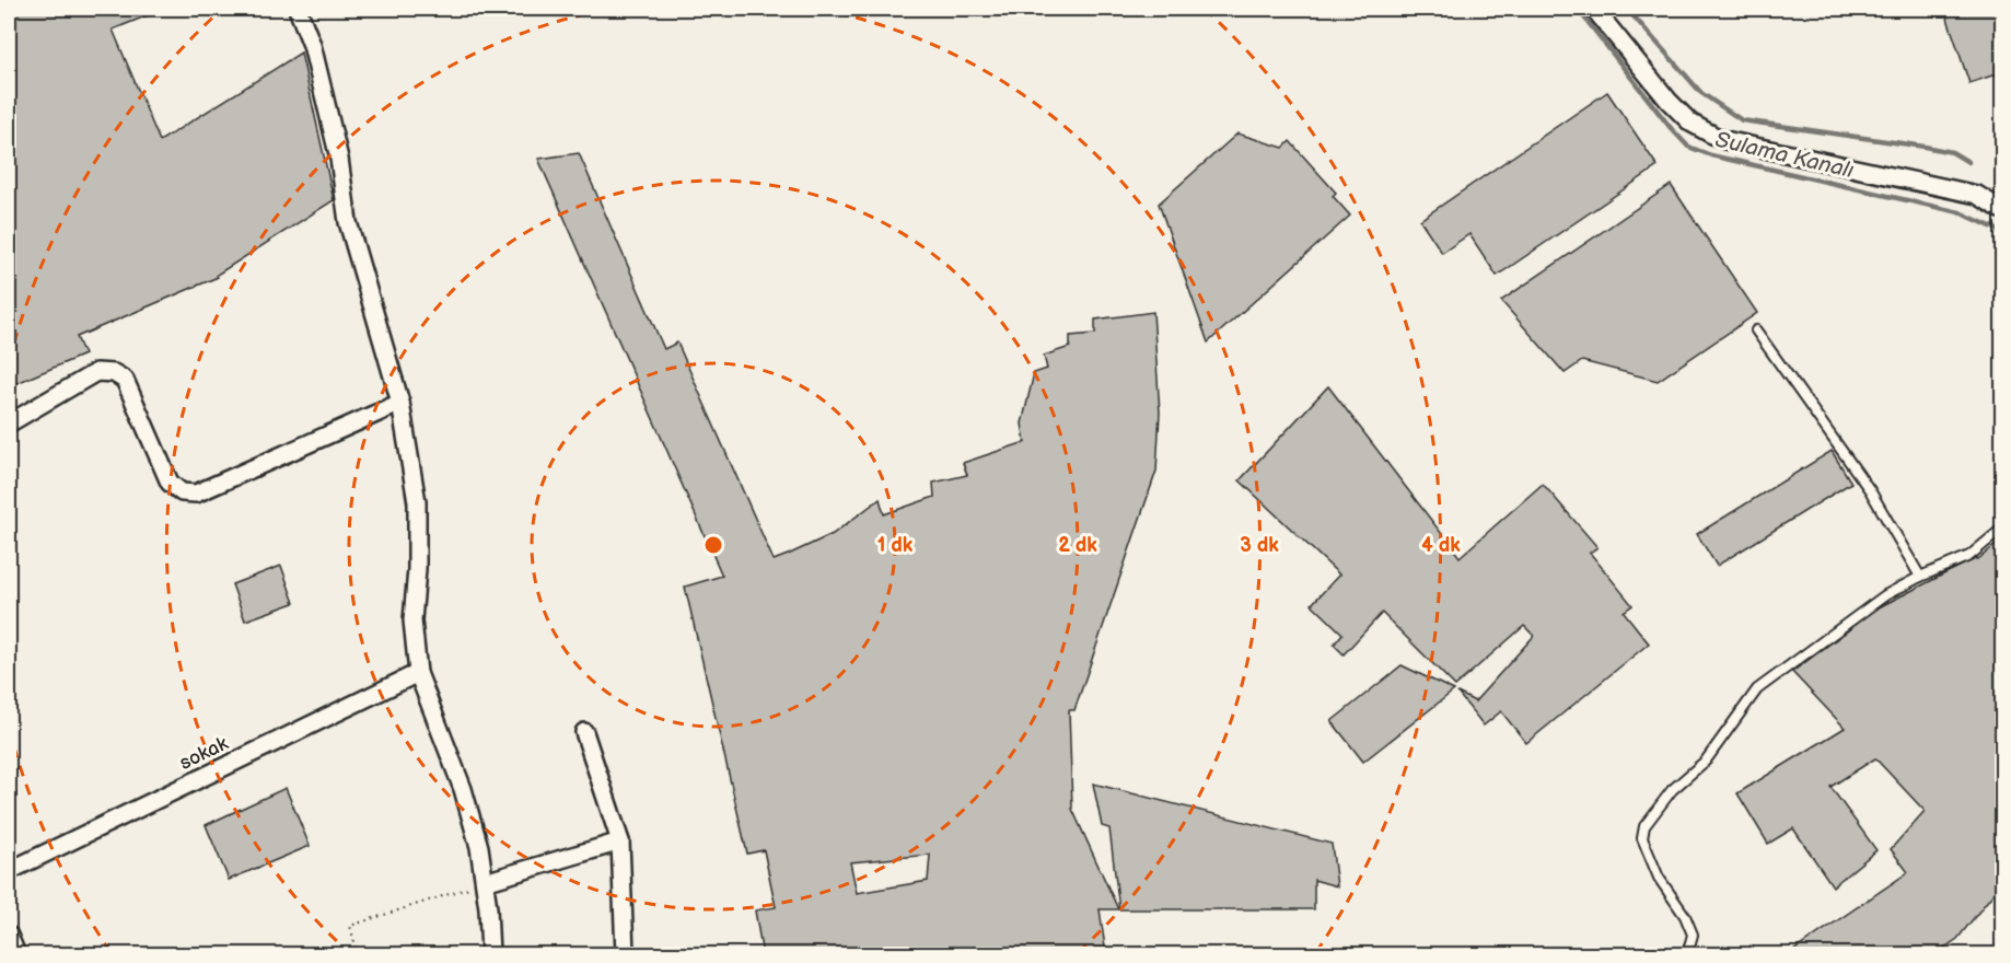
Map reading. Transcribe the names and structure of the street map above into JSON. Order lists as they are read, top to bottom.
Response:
{
  "streets": {
    "street": ["sokak"]
  },
  "water": ["Sulama Kanalı"],
  "rings": [
    "1 dk",
    "2 dk",
    "3 dk",
    "4 dk"
  ]
}
